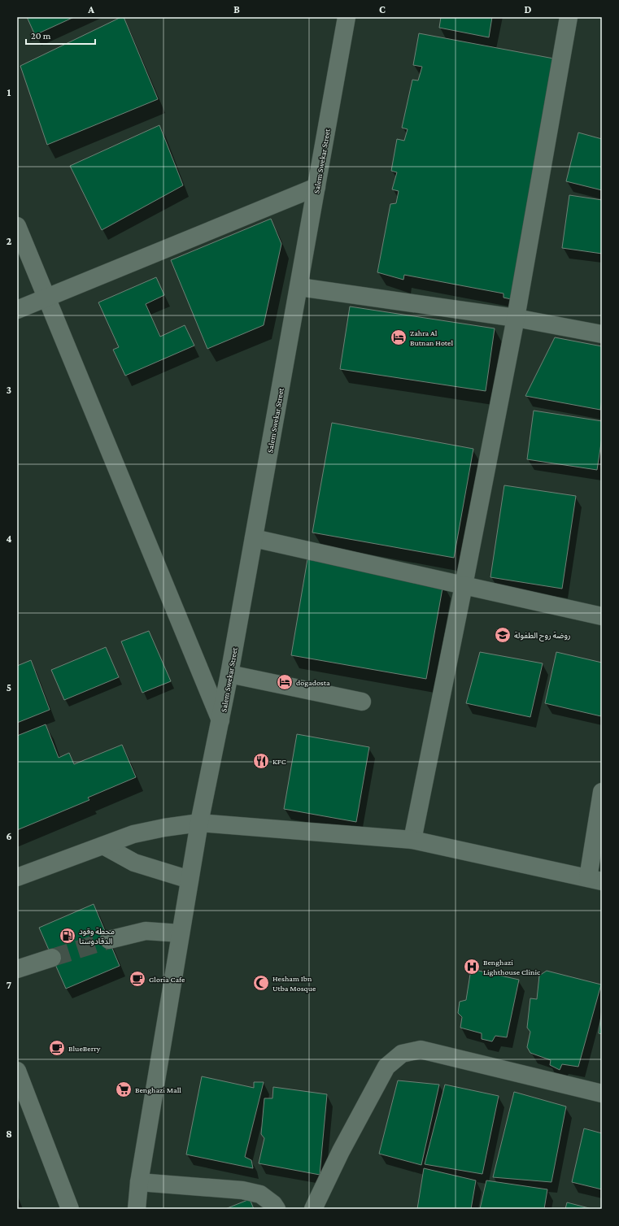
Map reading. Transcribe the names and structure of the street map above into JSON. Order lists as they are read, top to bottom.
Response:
{
  "streets": {
    "street": ["Salem Swekar Street"]
  },
  "places": {
    "hotel": ["Zahra Al Butnan Hotel", "dogadosta"],
    "school or university": ["روضة روح الطفولة"],
    "restaurant": ["KFC"],
    "fuel station": ["محطة وقود الدقادوستا"],
    "hospital": ["Benghazi Lighthouse Clinic"],
    "cafe": ["Gloria Cafe", "BlueBerry"],
    "mosque": ["Hesham Ibn Utba Mosque"],
    "supermarket": ["Benghazi Mall"]
  },
  "scale_bar": "20 m",
  "grid": {
    "columns": [
      "A",
      "B",
      "C",
      "D"
    ],
    "rows": [
      "1",
      "2",
      "3",
      "4",
      "5",
      "6",
      "7",
      "8"
    ]
  }
}
